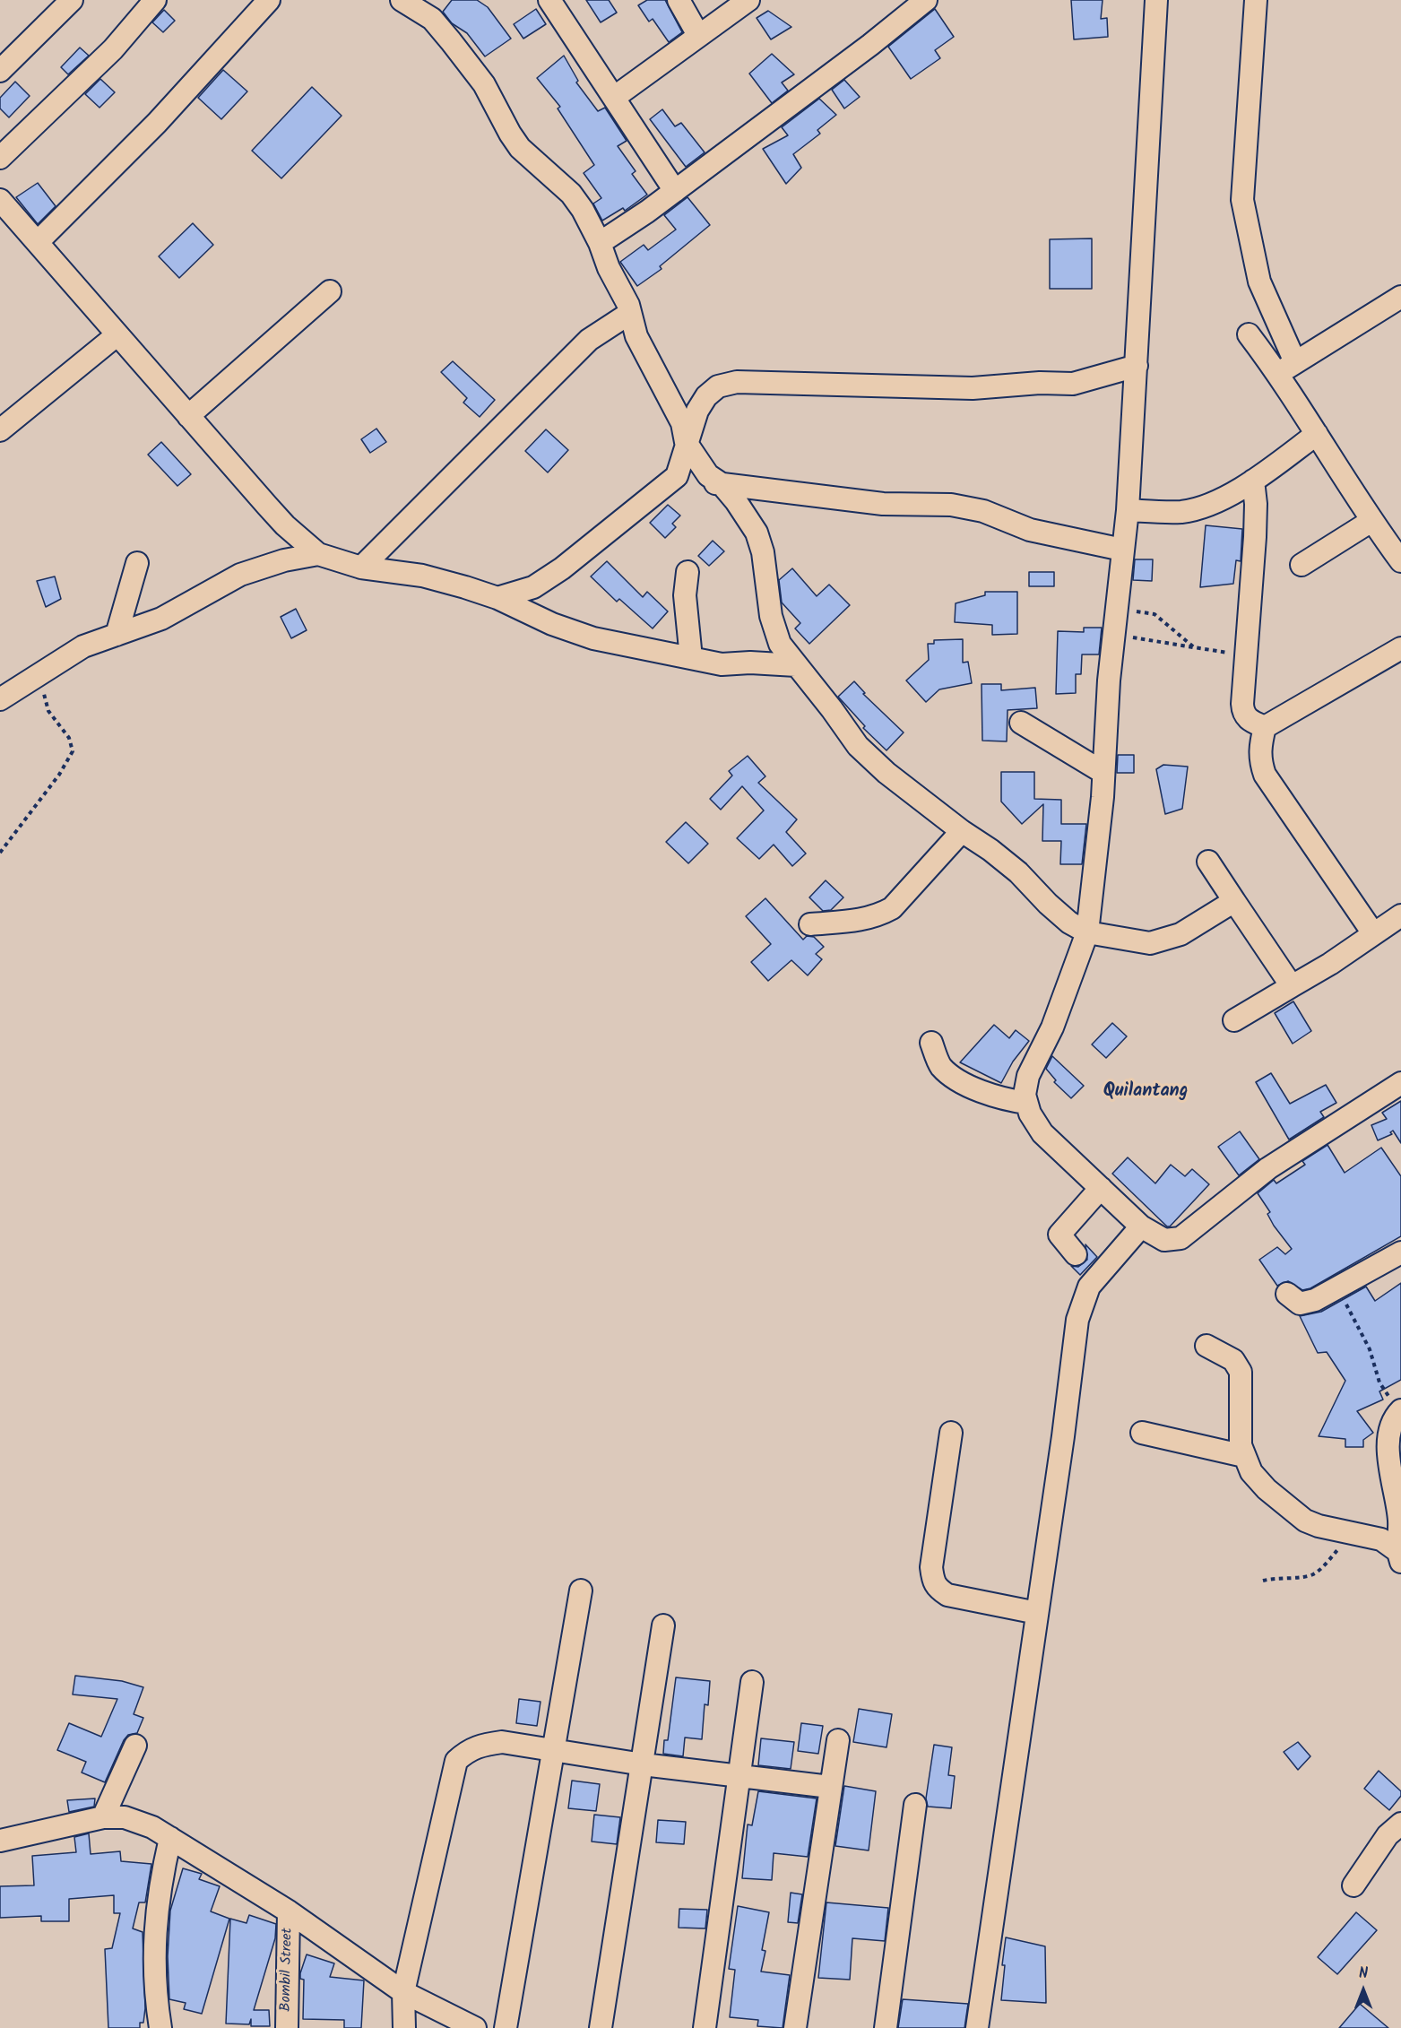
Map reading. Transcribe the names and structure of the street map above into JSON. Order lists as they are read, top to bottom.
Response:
{
  "streets": {
    "street": ["Bombil Street"]
  },
  "districts": ["Quilantang"],
  "north": "top"
}
